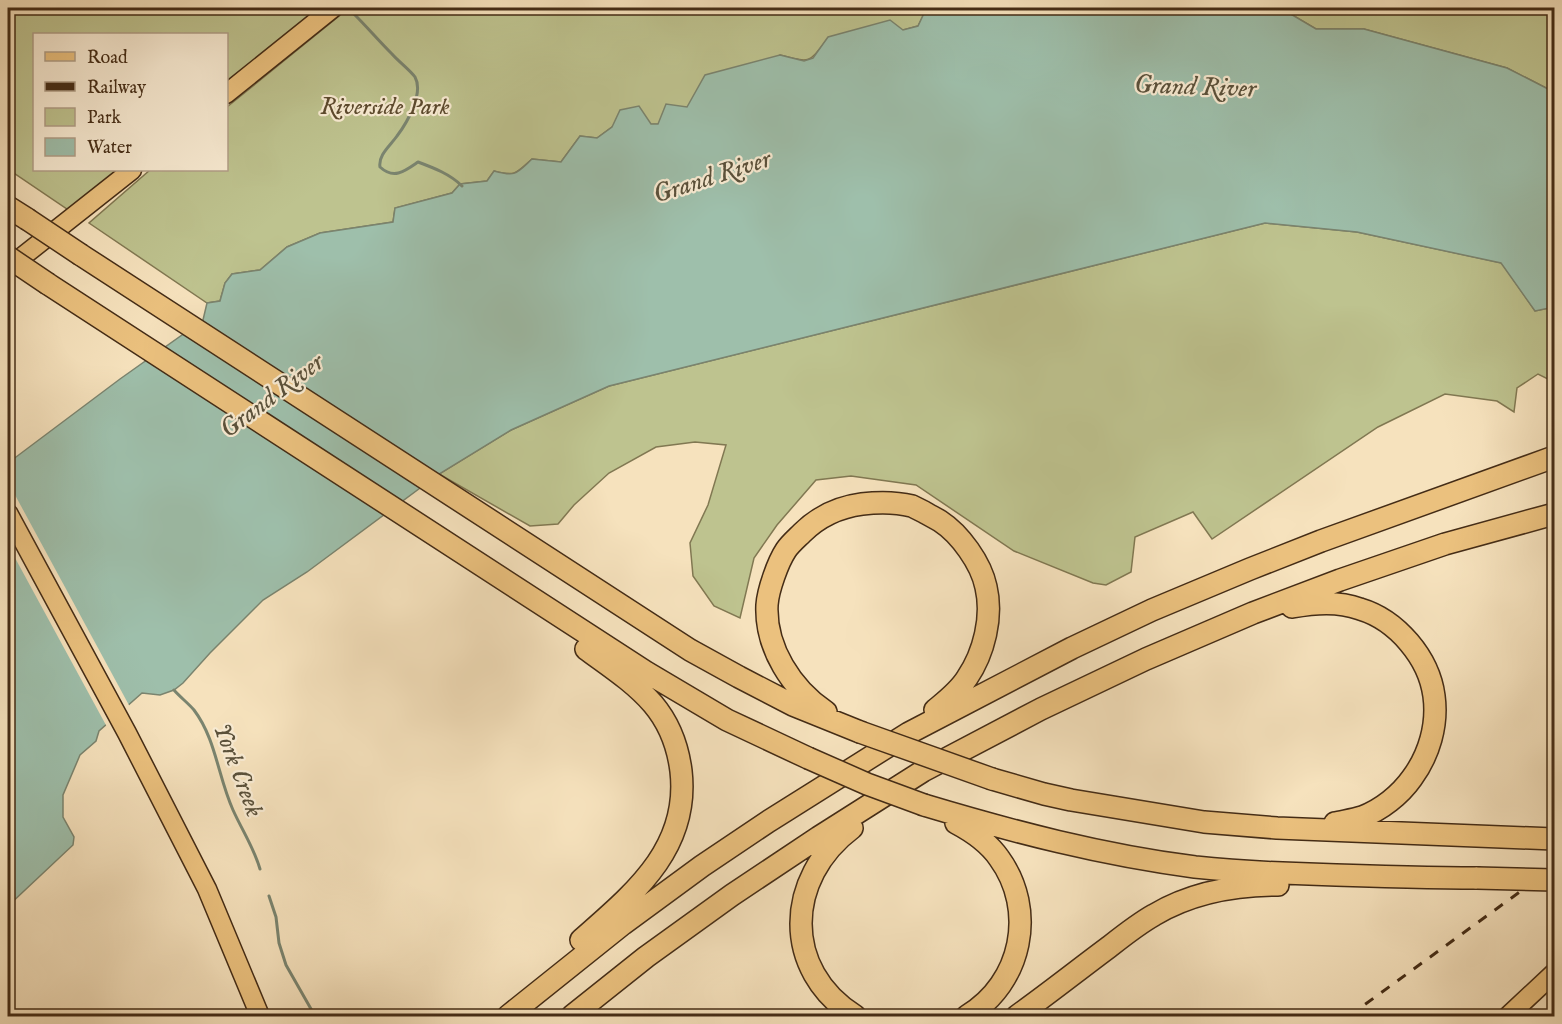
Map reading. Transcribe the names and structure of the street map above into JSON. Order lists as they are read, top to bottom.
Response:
{
  "water": ["Grand River", "York Creek"],
  "parks": ["Riverside Park"],
  "legend": [
    "Road",
    "Railway",
    "Park",
    "Water"
  ]
}
